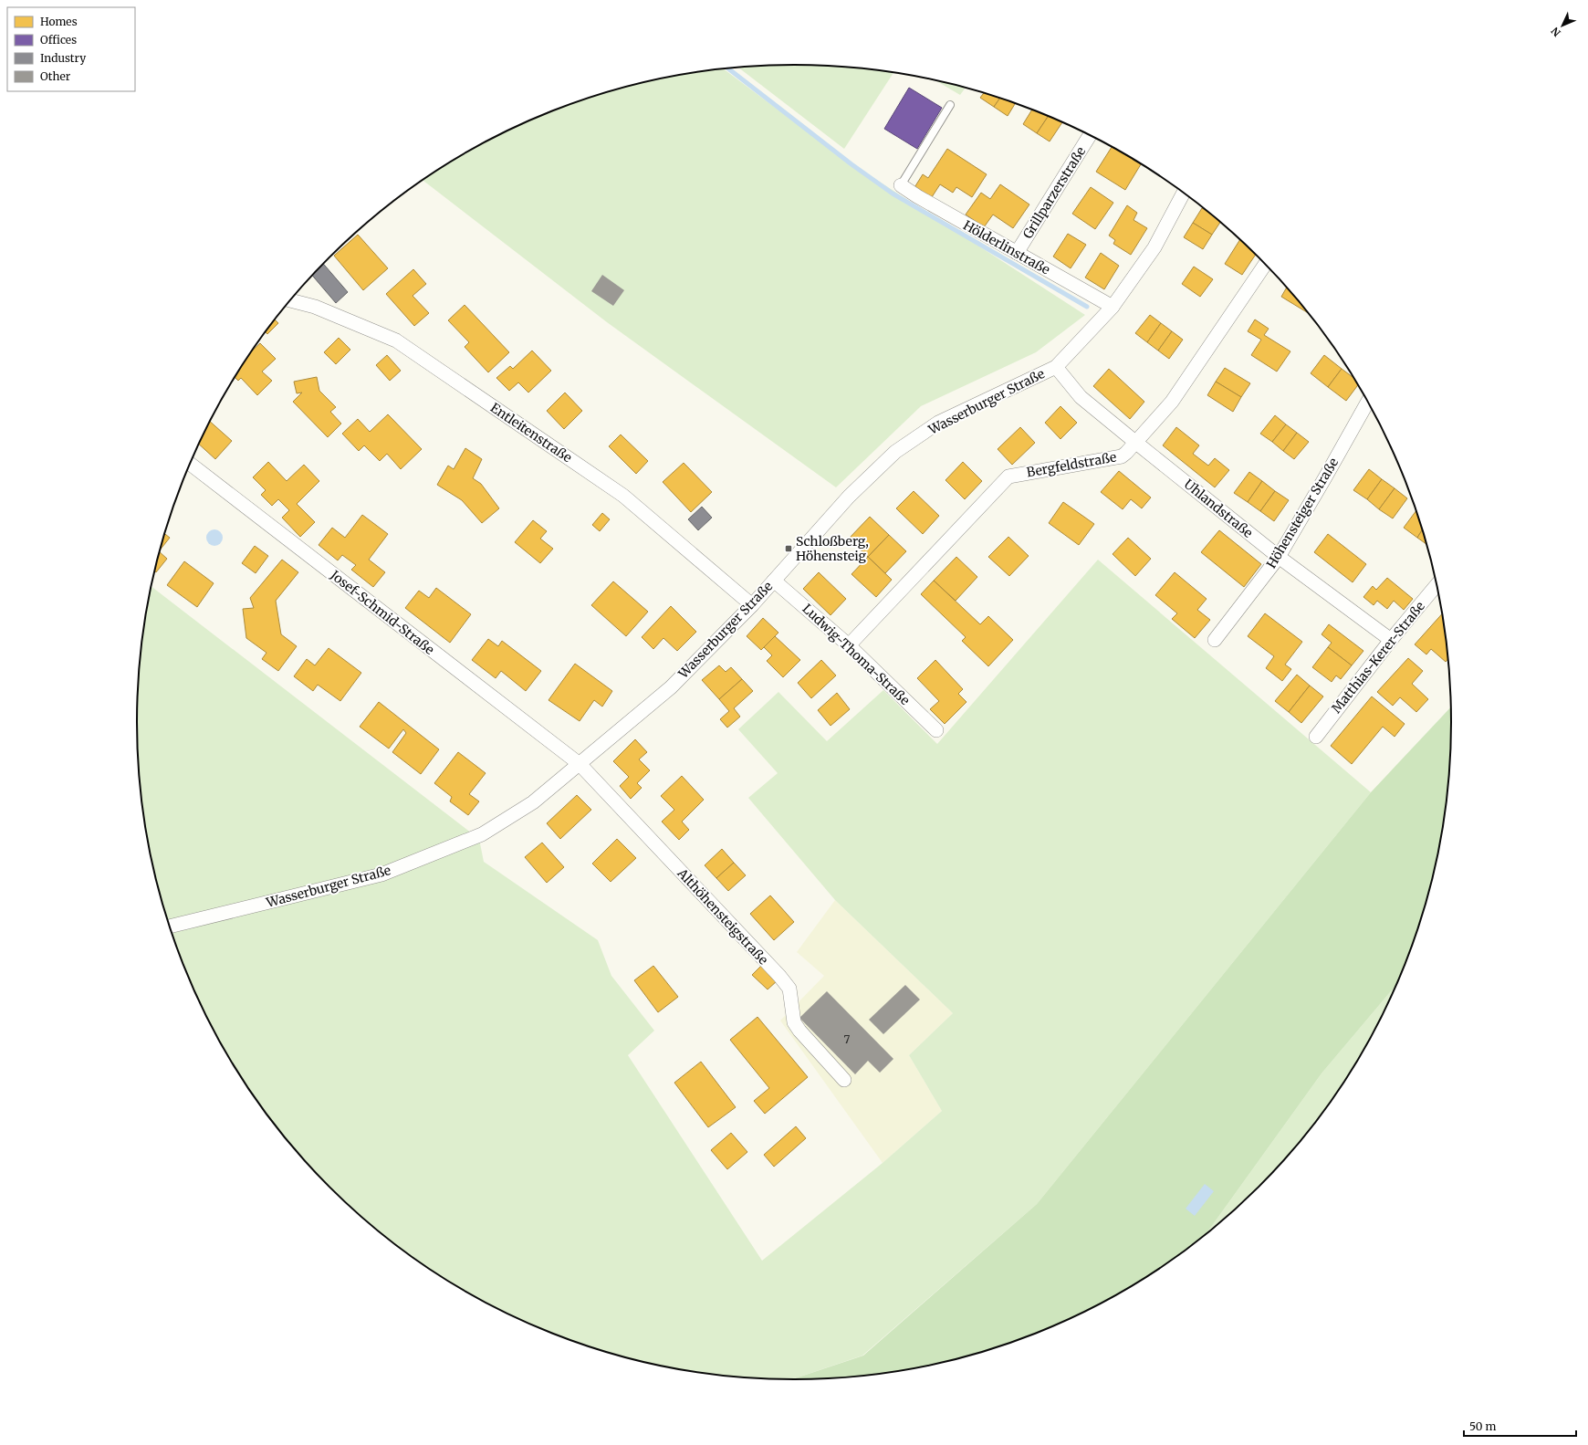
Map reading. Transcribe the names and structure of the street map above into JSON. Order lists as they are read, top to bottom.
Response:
{
  "streets": {
    "street": [
      "Grillparzerstraße",
      "Hölderlinstraße",
      "Wasserburger Straße",
      "Entleitenstraße",
      "Bergfeldstraße",
      "Uhlandstraße",
      "Höhensteiger Straße",
      "Josef-Schmid-Straße",
      "Ludwig-Thoma-Straße",
      "Matthias-Kerer-Straße",
      "Althöhensteigstraße"
    ]
  },
  "crossings": [
    ["Grillparzerstraße", "Hölderlinstraße"],
    ["Hölderlinstraße", "Wasserburger Straße"],
    ["Wasserburger Straße", "Entleitenstraße"],
    ["Wasserburger Straße", "Uhlandstraße"],
    ["Wasserburger Straße", "Josef-Schmid-Straße"],
    ["Wasserburger Straße", "Ludwig-Thoma-Straße"],
    ["Wasserburger Straße", "Althöhensteigstraße"],
    ["Bergfeldstraße", "Uhlandstraße"],
    ["Bergfeldstraße", "Ludwig-Thoma-Straße"],
    ["Uhlandstraße", "Höhensteiger Straße"],
    ["Uhlandstraße", "Matthias-Kerer-Straße"],
    ["Josef-Schmid-Straße", "Althöhensteigstraße"]
  ],
  "places": {
    "transit": ["Schloßberg, Höhensteig"]
  },
  "house_numbers": ["7"],
  "legend": [
    "Homes",
    "Offices",
    "Industry",
    "Other"
  ],
  "scale_bar": "50 m",
  "north": "bottom left"
}
